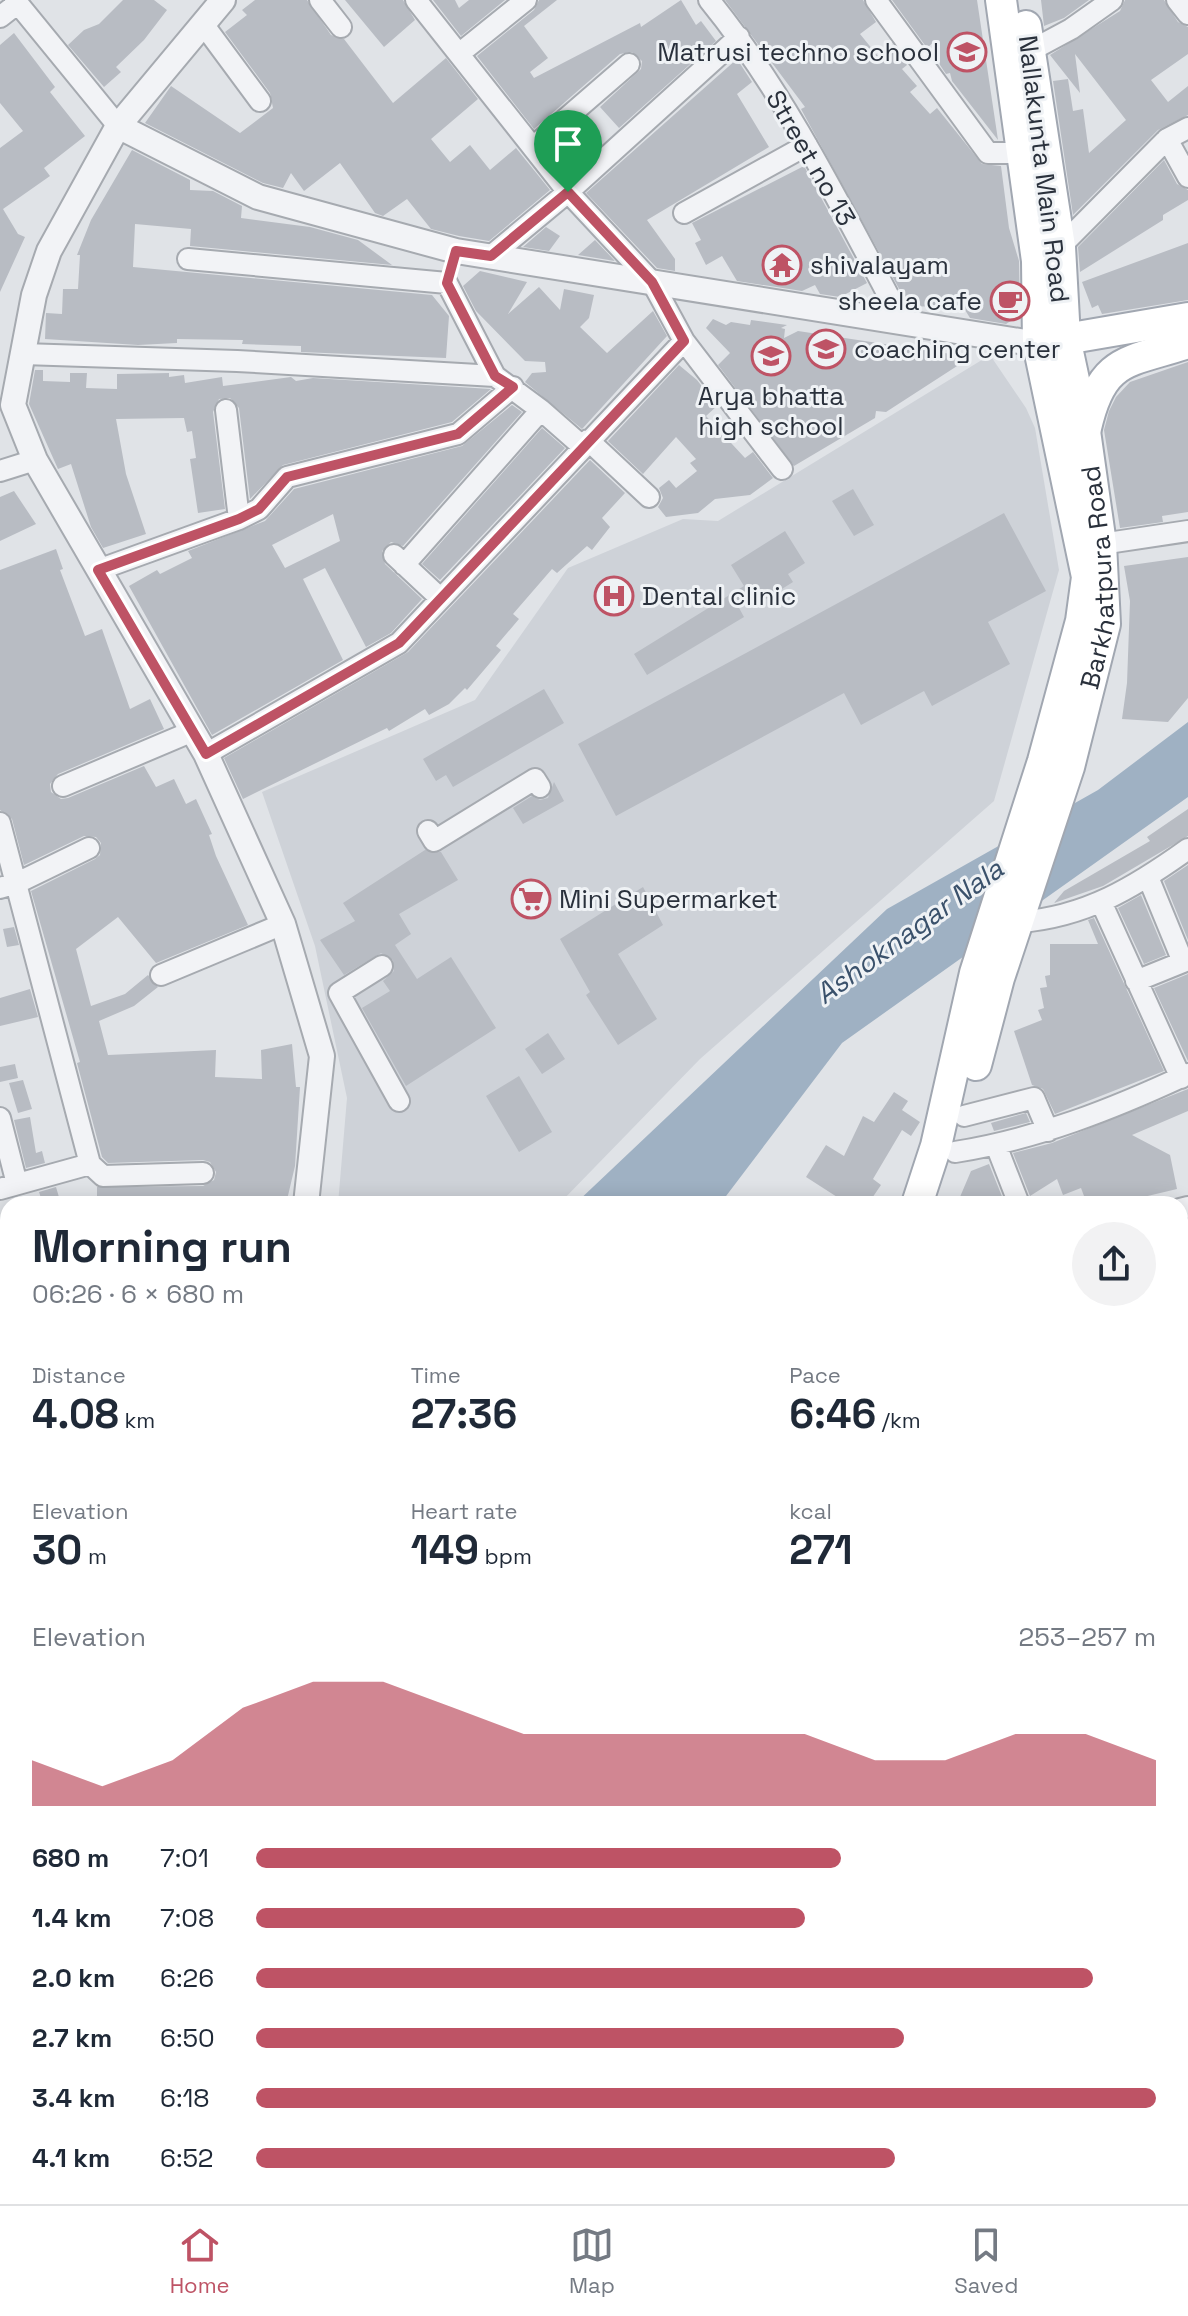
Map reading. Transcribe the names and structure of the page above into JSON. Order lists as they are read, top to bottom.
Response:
{
  "streets": {
    "main road": ["Nallakunta Main Road", "Barkhatpura Road"],
    "street": ["Street no 13"]
  },
  "crossings": [
    ["Nallakunta Main Road", "Barkhatpura Road"]
  ],
  "water": ["Ashoknagar Nala"],
  "places": {
    "school or university": ["Matrusi techno school", "coaching center", "Arya bhatta high school"],
    "temple": ["shivalayam"],
    "cafe": ["sheela cafe"],
    "hospital": ["Dental clinic"],
    "supermarket": ["Mini Supermarket"]
  },
  "page": {
    "heading": ["Morning run", "06:26 · 6 × 680 m"],
    "stats": [
      ["Distance", "4.08 km"],
      ["Time", "27:36"],
      ["Pace", "6:46 /km"],
      ["Elevation", "30 m"],
      ["Heart rate", "149 bpm"],
      ["kcal", "271"]
    ],
    "chart": ["Elevation", "253–257 m"],
    "list": [
      {
        "name": "680 m",
        "note": "7:01"
      },
      {
        "name": "1.4 km",
        "note": "7:08"
      },
      {
        "name": "2.0 km",
        "note": "6:26"
      },
      {
        "name": "2.7 km",
        "note": "6:50"
      },
      {
        "name": "3.4 km",
        "note": "6:18"
      },
      {
        "name": "4.1 km",
        "note": "6:52"
      }
    ],
    "tabs": ["Home", "Map", "Saved"]
  }
}
